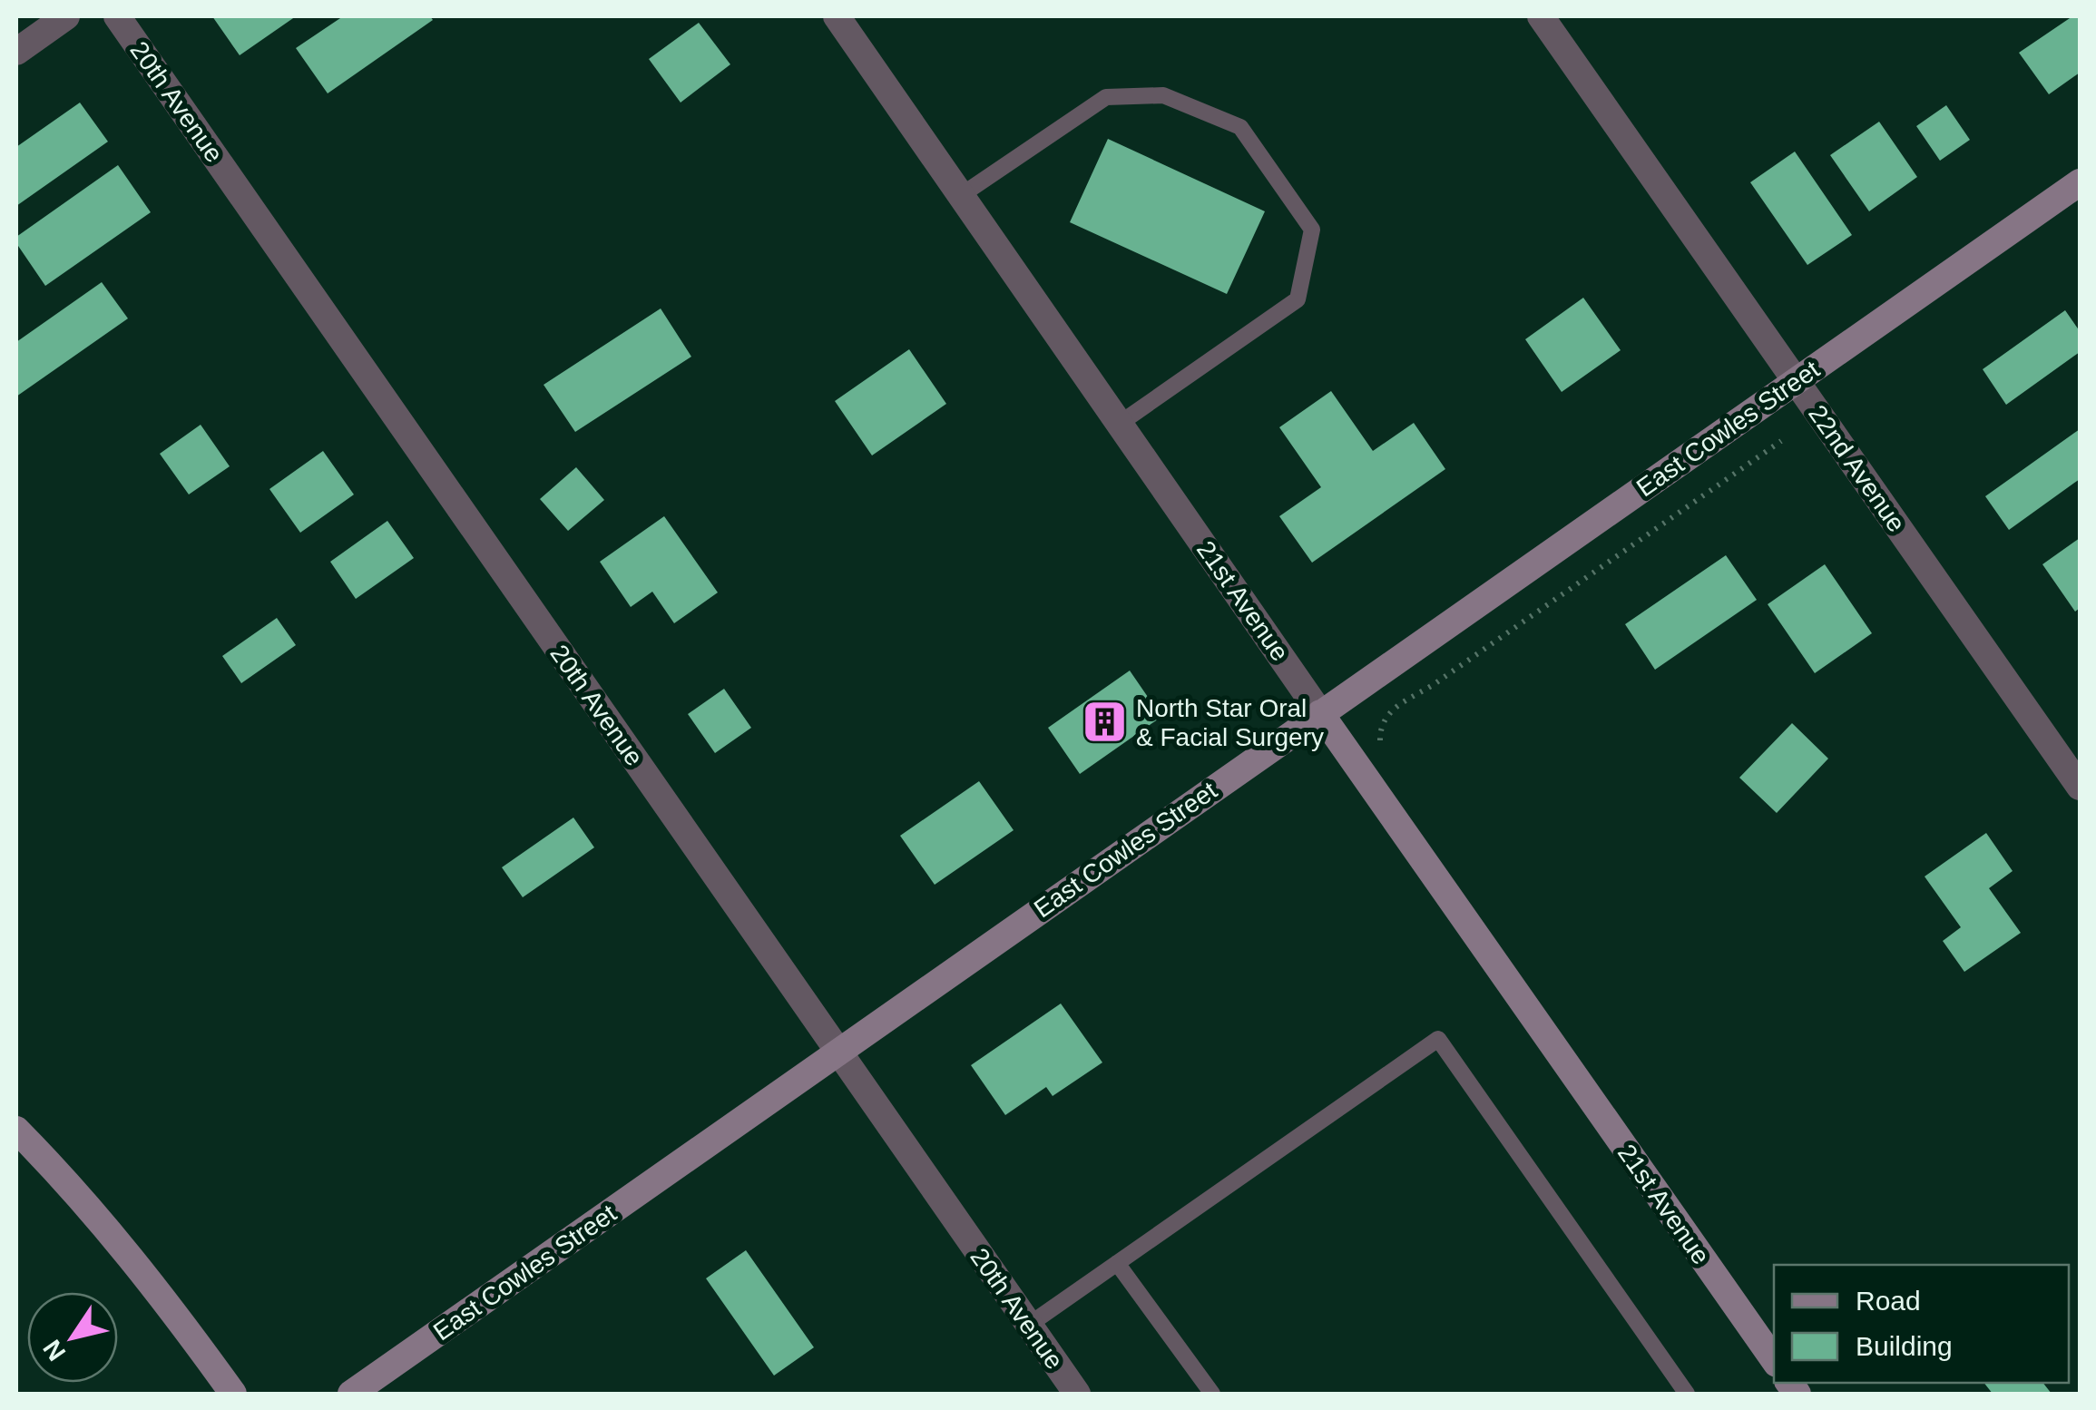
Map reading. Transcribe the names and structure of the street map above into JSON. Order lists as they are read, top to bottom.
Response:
{
  "streets": {
    "street": [
      "20th Avenue",
      "East Cowles Street",
      "22nd Avenue",
      "21st Avenue"
    ]
  },
  "crossings": [
    ["20th Avenue", "East Cowles Street"],
    ["East Cowles Street", "22nd Avenue"],
    ["East Cowles Street", "21st Avenue"]
  ],
  "places": {
    "building": ["North Star Oral & Facial Surgery"]
  },
  "legend": ["Road", "Building"],
  "north": "bottom left"
}
